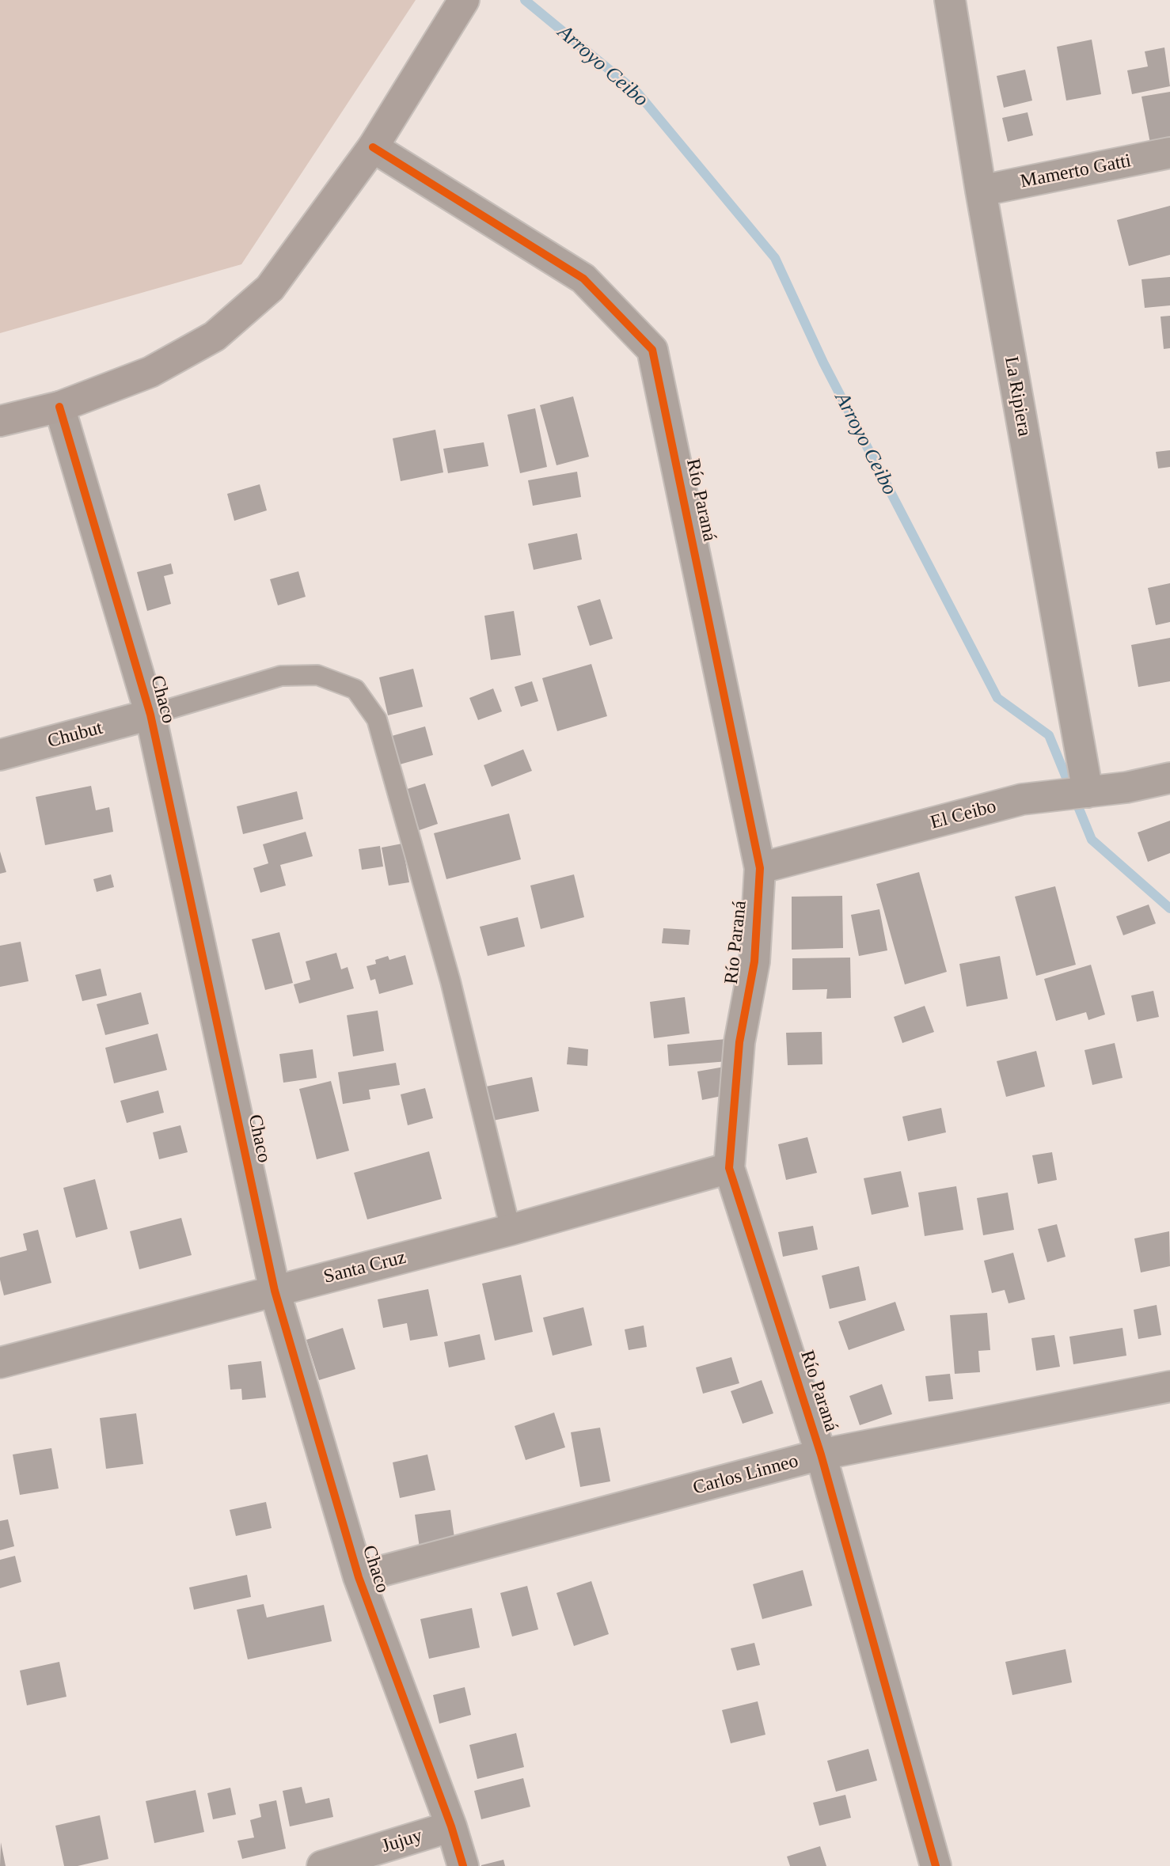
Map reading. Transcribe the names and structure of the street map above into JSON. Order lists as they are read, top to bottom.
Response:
{
  "streets": {
    "street": [
      "Mamerto Gatti",
      "La Ripiera",
      "Río Paraná",
      "Chaco",
      "Chubut",
      "El Ceibo",
      "Santa Cruz",
      "Carlos Linneo",
      "Jujuy"
    ]
  },
  "crossings": [
    ["Mamerto Gatti", "La Ripiera"],
    ["La Ripiera", "El Ceibo"],
    ["Río Paraná", "El Ceibo"],
    ["Río Paraná", "Santa Cruz"],
    ["Río Paraná", "Carlos Linneo"],
    ["Chaco", "Chubut"],
    ["Chaco", "Santa Cruz"],
    ["Chaco", "Carlos Linneo"],
    ["Chaco", "Jujuy"]
  ],
  "water": ["Arroyo Ceibo"]
}
